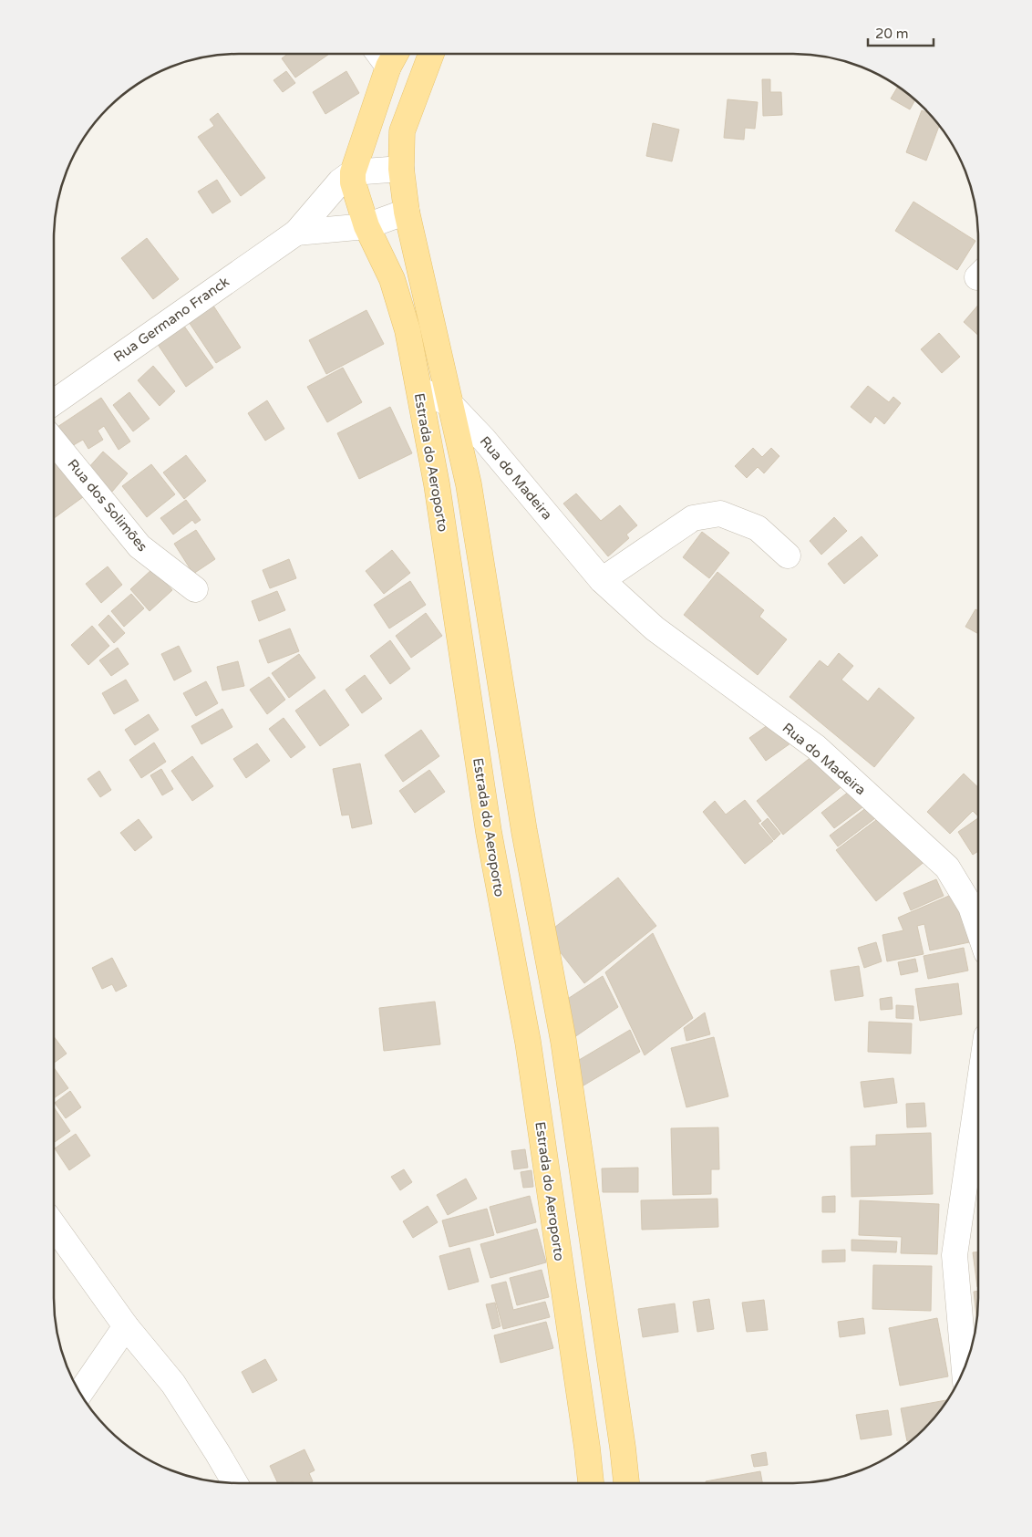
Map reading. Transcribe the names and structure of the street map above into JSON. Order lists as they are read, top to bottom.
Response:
{
  "streets": {
    "main road": ["Estrada do Aeroporto"],
    "street": ["Rua Germano Franck", "Rua do Madeira", "Rua dos Solimões"]
  },
  "crossings": [
    ["Rua Germano Franck", "Estrada do Aeroporto"],
    ["Estrada do Aeroporto", "Rua do Madeira"]
  ],
  "scale_bar": "20 m"
}
